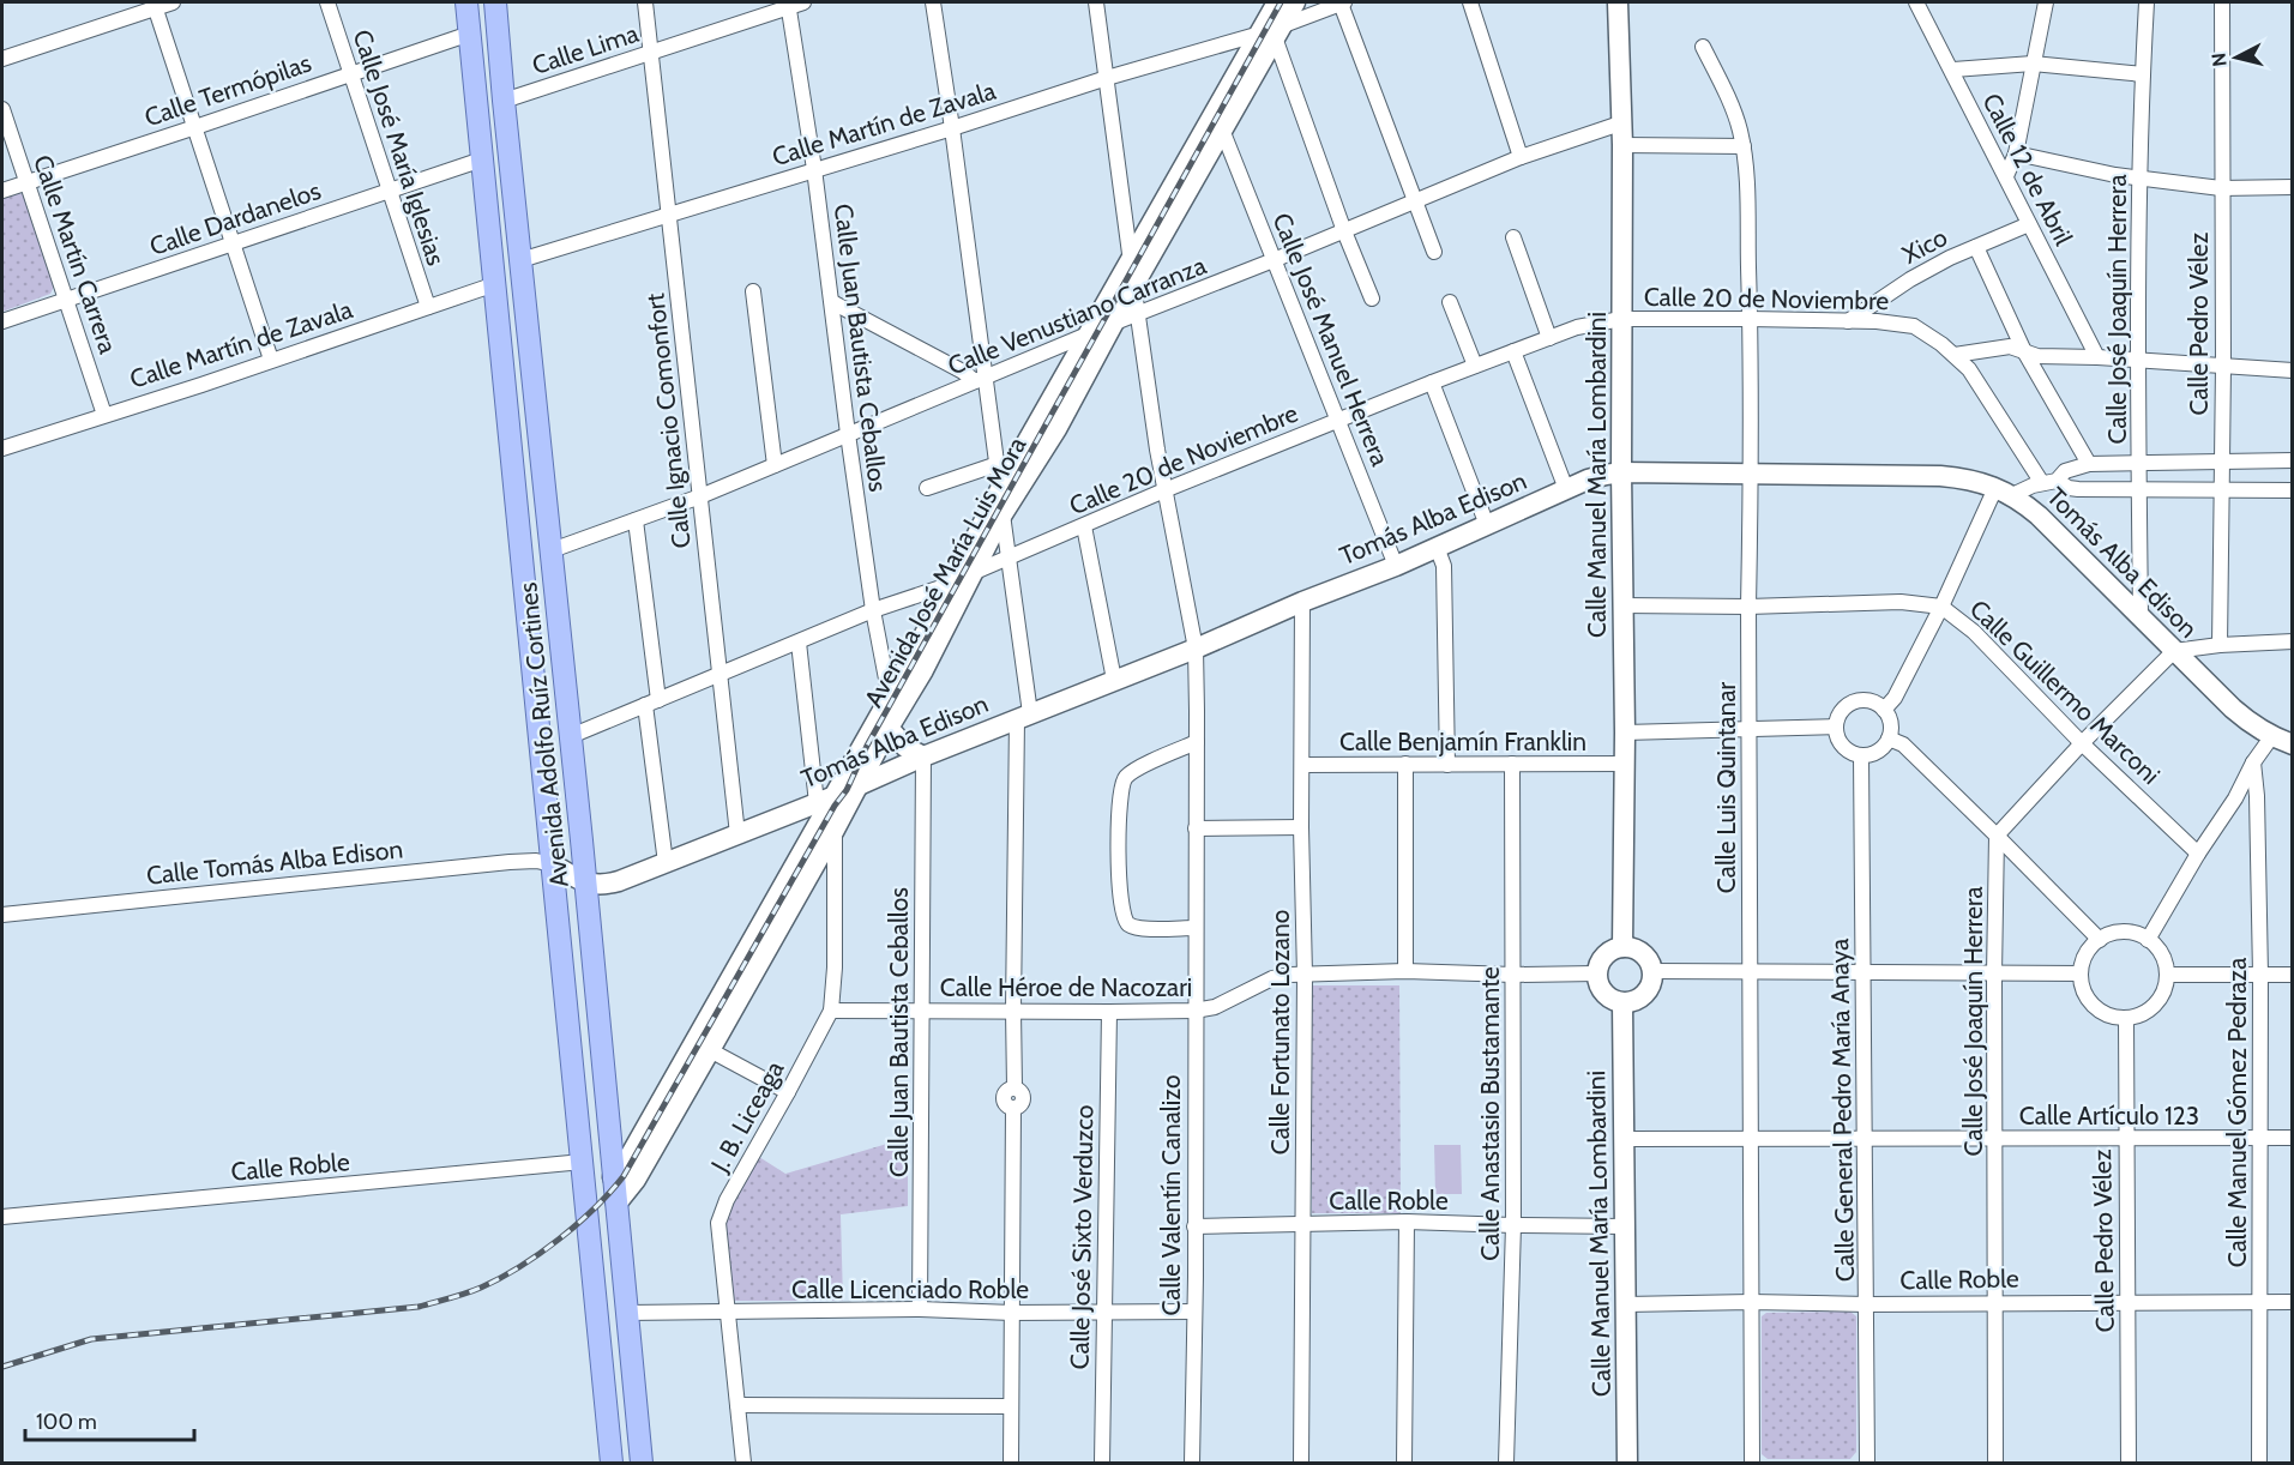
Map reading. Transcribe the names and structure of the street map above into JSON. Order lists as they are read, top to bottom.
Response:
{
  "streets": {
    "main road": ["Avenida Adolfo Ruíz Cortines"],
    "street": [
      "Calle Lima",
      "Calle Termópilas",
      "Calle Martín de Zavala",
      "Calle José María Iglesias",
      "Calle 12 de Abril",
      "Calle Dardanelos",
      "Xico",
      "Calle Martín Carrera",
      "Calle 20 de Noviembre",
      "Calle José Joaquín Herrera",
      "Calle Venustiano Carranza",
      "Calle Pedro Vélez",
      "Calle José Manuel Herrera",
      "Calle Juan Bautista Ceballos",
      "Calle Ignacio Comonfort",
      "Calle Manuel María Lombardini",
      "Tomás Alba Edison",
      "Avenida José María Luis Mora",
      "Calle Guillermo Marconi",
      "Calle Benjamín Franklin",
      "Calle Luis Quintanar",
      "Calle Tomás Alba Edison",
      "Calle Héroe de Nacozari",
      "Calle Fortunato Lozano",
      "Calle General Pedro María Anaya",
      "Calle Manuel Gómez Pedraza",
      "Calle Anastasio Bustamante",
      "Calle Artículo 123",
      "J. B. Liceaga",
      "Calle Roble",
      "Calle Valentín Canalizo",
      "Calle José Sixto Verduzco",
      "Calle Licenciado Roble"
    ]
  },
  "crossings": [
    ["Calle Lima", "Calle Juan Bautista Ceballos"],
    ["Calle Lima", "Calle Ignacio Comonfort"],
    ["Calle Lima", "Avenida Adolfo Ruíz Cortines"],
    ["Calle Termópilas", "Calle José María Iglesias"],
    ["Calle Termópilas", "Calle Martín Carrera"],
    ["Calle Termópilas", "Avenida Adolfo Ruíz Cortines"],
    ["Calle Martín de Zavala", "Calle José María Iglesias"],
    ["Calle Martín de Zavala", "Calle Martín Carrera"],
    ["Calle Martín de Zavala", "Calle Juan Bautista Ceballos"],
    ["Calle Martín de Zavala", "Calle Ignacio Comonfort"],
    ["Calle Martín de Zavala", "Avenida José María Luis Mora"],
    ["Calle Martín de Zavala", "Avenida Adolfo Ruíz Cortines"],
    ["Calle Martín de Zavala", "Calle Valentín Canalizo"],
    ["Calle José María Iglesias", "Calle Dardanelos"],
    ["Calle 12 de Abril", "Xico"],
    ["Calle Dardanelos", "Calle Martín Carrera"],
    ["Calle Dardanelos", "Avenida Adolfo Ruíz Cortines"],
    ["Xico", "Calle 20 de Noviembre"],
    ["Calle 20 de Noviembre", "Calle José Manuel Herrera"],
    ["Calle 20 de Noviembre", "Calle Manuel María Lombardini"],
    ["Calle 20 de Noviembre", "Avenida José María Luis Mora"],
    ["Calle 20 de Noviembre", "Calle Luis Quintanar"],
    ["Calle 20 de Noviembre", "Calle Valentín Canalizo"],
    ["Calle José Joaquín Herrera", "Tomás Alba Edison"],
    ["Calle José Joaquín Herrera", "Calle Artículo 123"],
    ["Calle José Joaquín Herrera", "Calle Roble"],
    ["Calle Venustiano Carranza", "Calle José Manuel Herrera"],
    ["Calle Venustiano Carranza", "Calle Juan Bautista Ceballos"],
    ["Calle Venustiano Carranza", "Calle Ignacio Comonfort"],
    ["Calle Venustiano Carranza", "Calle Manuel María Lombardini"],
    ["Calle Venustiano Carranza", "Avenida José María Luis Mora"],
    ["Calle Venustiano Carranza", "Avenida Adolfo Ruíz Cortines"],
    ["Calle Venustiano Carranza", "Calle Valentín Canalizo"],
    ["Calle Pedro Vélez", "Calle Artículo 123"],
    ["Calle Pedro Vélez", "Calle Roble"],
    ["Calle José Manuel Herrera", "Tomás Alba Edison"],
    ["Calle José Manuel Herrera", "Avenida José María Luis Mora"],
    ["Calle Juan Bautista Ceballos", "Tomás Alba Edison"],
    ["Calle Juan Bautista Ceballos", "Avenida José María Luis Mora"],
    ["Calle Juan Bautista Ceballos", "Calle Héroe de Nacozari"],
    ["Calle Juan Bautista Ceballos", "Calle Licenciado Roble"],
    ["Calle Ignacio Comonfort", "Tomás Alba Edison"],
    ["Calle Manuel María Lombardini", "Tomás Alba Edison"],
    ["Calle Manuel María Lombardini", "Calle Guillermo Marconi"],
    ["Calle Manuel María Lombardini", "Calle Benjamín Franklin"],
    ["Calle Manuel María Lombardini", "Calle Héroe de Nacozari"],
    ["Calle Manuel María Lombardini", "Calle Artículo 123"],
    ["Calle Manuel María Lombardini", "Calle Roble"],
    ["Tomás Alba Edison", "Avenida José María Luis Mora"],
    ["Tomás Alba Edison", "Avenida Adolfo Ruíz Cortines"],
    ["Tomás Alba Edison", "Calle Luis Quintanar"],
    ["Tomás Alba Edison", "Calle Fortunato Lozano"],
    ["Tomás Alba Edison", "J. B. Liceaga"],
    ["Tomás Alba Edison", "Calle Valentín Canalizo"],
    ["Avenida José María Luis Mora", "Avenida Adolfo Ruíz Cortines"],
    ["Avenida José María Luis Mora", "J. B. Liceaga"],
    ["Avenida José María Luis Mora", "Calle Valentín Canalizo"],
    ["Calle Guillermo Marconi", "Calle Luis Quintanar"],
    ["Avenida Adolfo Ruíz Cortines", "Calle Tomás Alba Edison"],
    ["Avenida Adolfo Ruíz Cortines", "Calle Roble"],
    ["Avenida Adolfo Ruíz Cortines", "Calle Licenciado Roble"],
    ["Calle Benjamín Franklin", "Calle Luis Quintanar"],
    ["Calle Benjamín Franklin", "Calle Fortunato Lozano"],
    ["Calle Benjamín Franklin", "Calle General Pedro María Anaya"],
    ["Calle Benjamín Franklin", "Calle Anastasio Bustamante"],
    ["Calle Luis Quintanar", "Calle Artículo 123"],
    ["Calle Luis Quintanar", "Calle Roble"],
    ["Calle Héroe de Nacozari", "Calle Fortunato Lozano"],
    ["Calle Héroe de Nacozari", "Calle Anastasio Bustamante"],
    ["Calle Héroe de Nacozari", "J. B. Liceaga"],
    ["Calle Héroe de Nacozari", "Calle Valentín Canalizo"],
    ["Calle Héroe de Nacozari", "Calle José Sixto Verduzco"],
    ["Calle Fortunato Lozano", "Calle Roble"],
    ["Calle General Pedro María Anaya", "Calle Artículo 123"],
    ["Calle General Pedro María Anaya", "Calle Roble"],
    ["Calle Manuel Gómez Pedraza", "Calle Artículo 123"],
    ["Calle Manuel Gómez Pedraza", "Calle Roble"],
    ["Calle Anastasio Bustamante", "Calle Roble"],
    ["J. B. Liceaga", "Calle Licenciado Roble"],
    ["Calle Roble", "Calle Valentín Canalizo"],
    ["Calle Valentín Canalizo", "Calle Licenciado Roble"],
    ["Calle José Sixto Verduzco", "Calle Licenciado Roble"]
  ],
  "scale_bar": "100 m",
  "north": "left"
}
